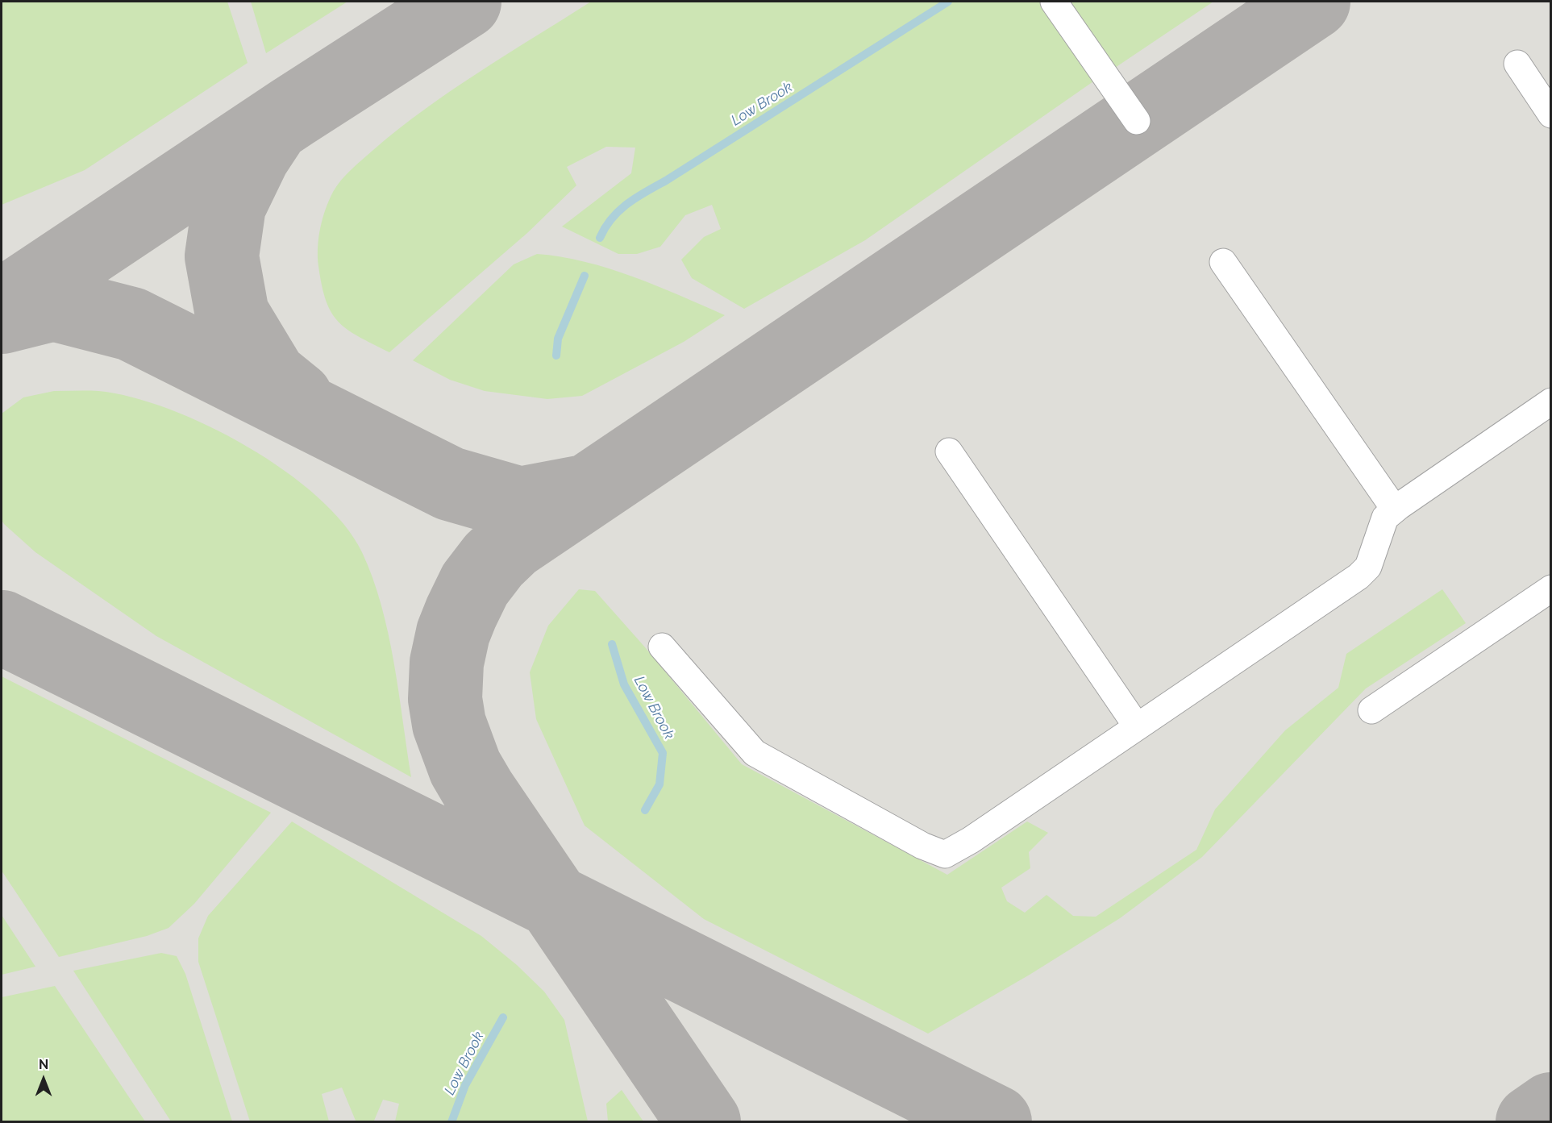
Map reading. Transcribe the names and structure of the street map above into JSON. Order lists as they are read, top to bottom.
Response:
{
  "water": ["Low Brook"],
  "north": "top"
}
